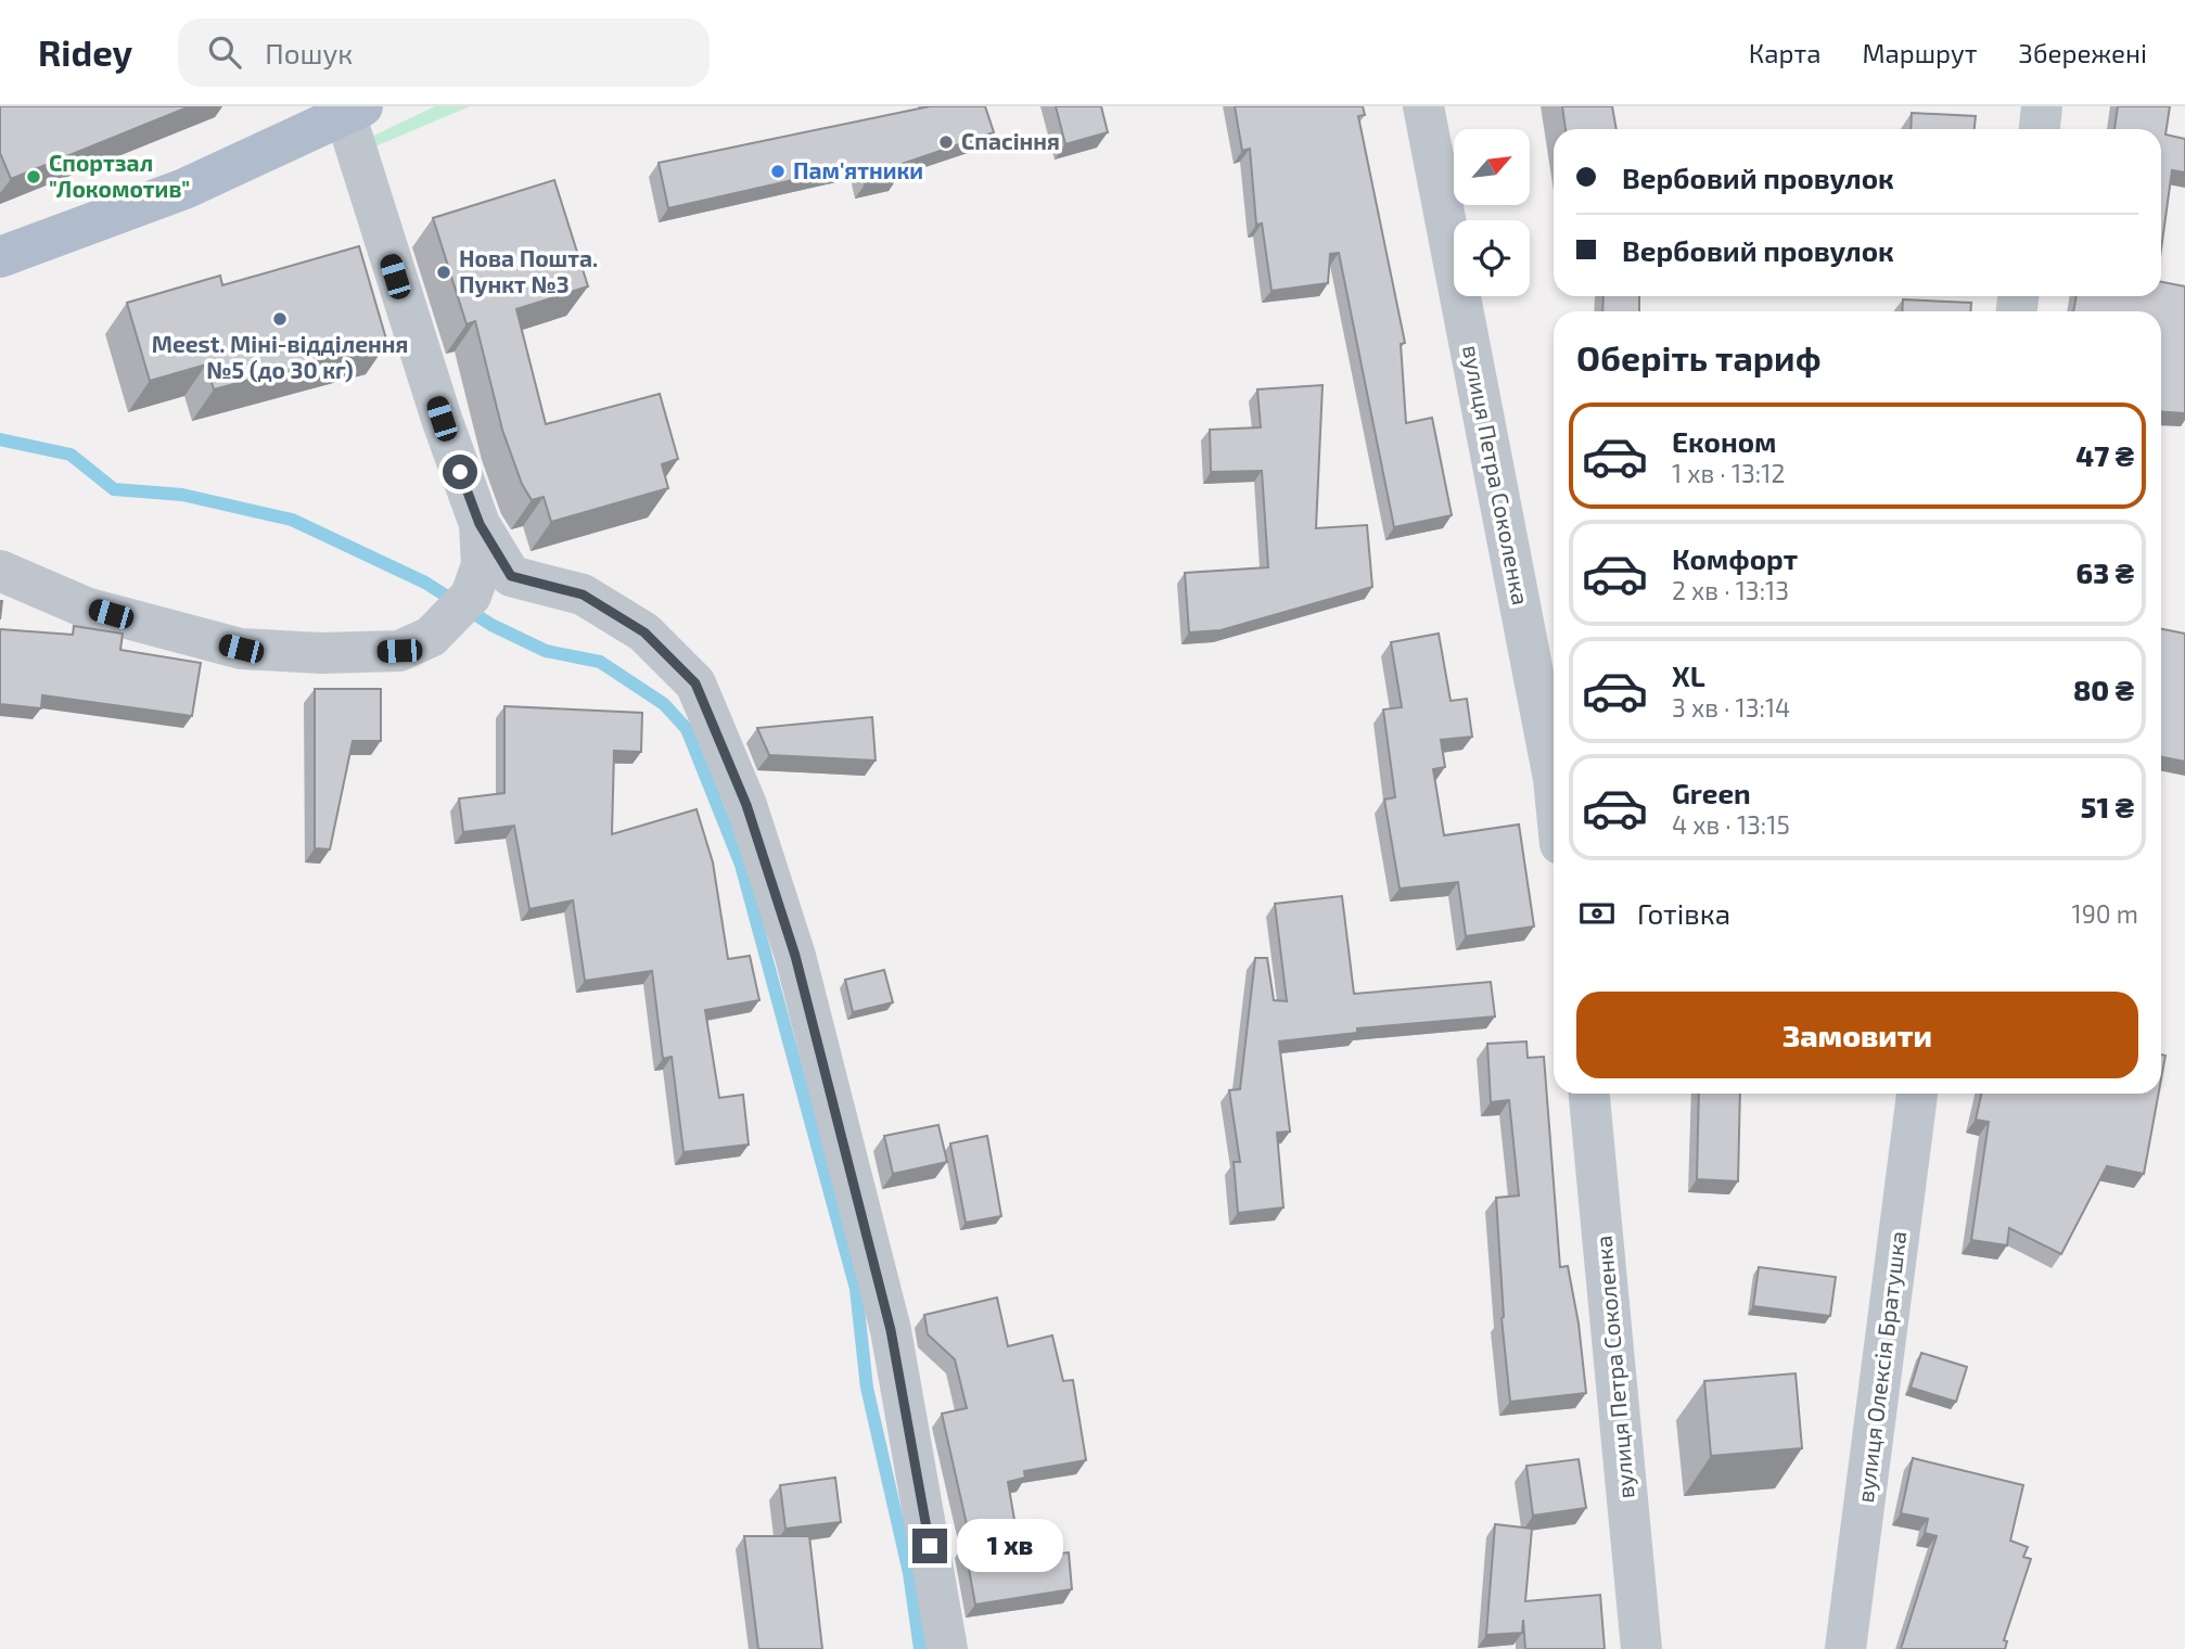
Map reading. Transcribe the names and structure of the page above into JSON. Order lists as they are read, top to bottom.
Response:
{
  "streets": {
    "street": ["вулиця Петра Соколенка", "вулиця Олексія Братушка"]
  },
  "places": [
    "Спасіння",
    "Пам'ятники",
    "Спортзал \"Локомотив\"",
    "Нова Пошта. Пункт №3",
    "Meest. Міні-відділення №5 (до 30 кг)"
  ],
  "north": "top right",
  "page": {
    "header": "Ridey",
    "search": "Пошук",
    "nav": ["Карта", "Маршрут", "Збережені"],
    "banner": ["Вербовий провулок", "Вербовий провулок"],
    "heading": "Оберіть тариф",
    "list": [
      {
        "name": "Економ",
        "note": "1 хв · 13:12",
        "value": "47 ₴"
      },
      {
        "name": "Комфорт",
        "note": "2 хв · 13:13",
        "value": "63 ₴"
      },
      {
        "name": "XL",
        "note": "3 хв · 13:14",
        "value": "80 ₴"
      },
      {
        "name": "Green",
        "note": "4 хв · 13:15",
        "value": "51 ₴"
      }
    ],
    "pay": ["Готівка", "190 m"],
    "buttons": "Замовити",
    "bubble": "1 хв"
  }
}
